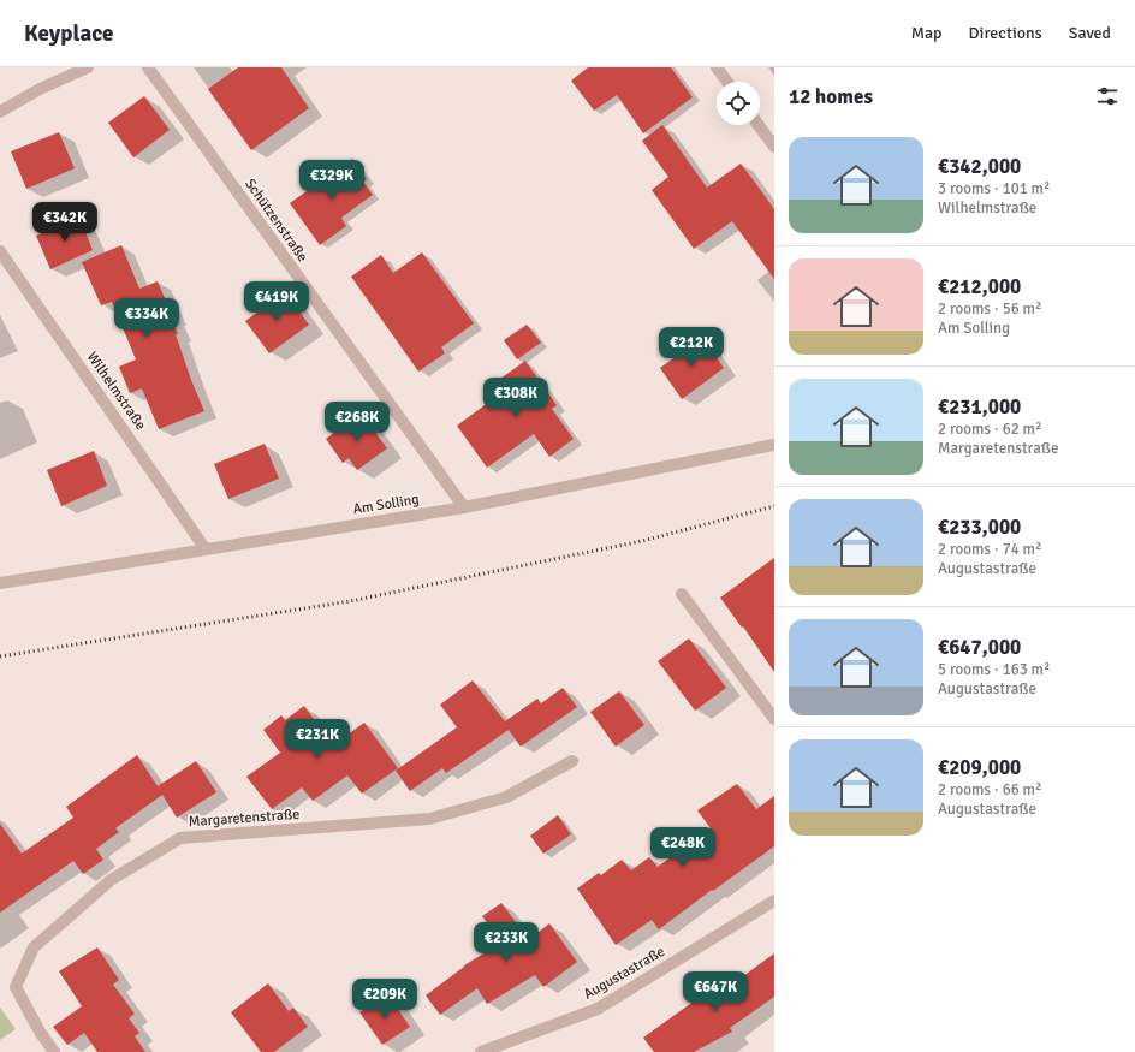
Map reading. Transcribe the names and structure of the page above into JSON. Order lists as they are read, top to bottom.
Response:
{
  "streets": {
    "street": [
      "Schützenstraße",
      "Wilhelmstraße",
      "Am Solling",
      "Margaretenstraße",
      "Augustastraße"
    ]
  },
  "crossings": [
    ["Schützenstraße", "Am Solling"],
    ["Wilhelmstraße", "Am Solling"]
  ],
  "page": {
    "header": "Keyplace",
    "nav": ["Map", "Directions", "Saved"],
    "heading": "12 homes",
    "list": [
      {
        "name": "€342,000",
        "note": "3 rooms · 101 m² · Wilhelmstraße"
      },
      {
        "name": "€212,000",
        "note": "2 rooms · 56 m² · Am Solling"
      },
      {
        "name": "€231,000",
        "note": "2 rooms · 62 m² · Margaretenstraße"
      },
      {
        "name": "€233,000",
        "note": "2 rooms · 74 m² · Augustastraße"
      },
      {
        "name": "€647,000",
        "note": "5 rooms · 163 m² · Augustastraße"
      },
      {
        "name": "€209,000",
        "note": "2 rooms · 66 m² · Augustastraße"
      }
    ],
    "price": [
      "€329K",
      "€342K",
      "€419K",
      "€334K",
      "€212K",
      "€308K",
      "€268K",
      "€231K",
      "€248K",
      "€233K",
      "€647K",
      "€209K"
    ]
  }
}
